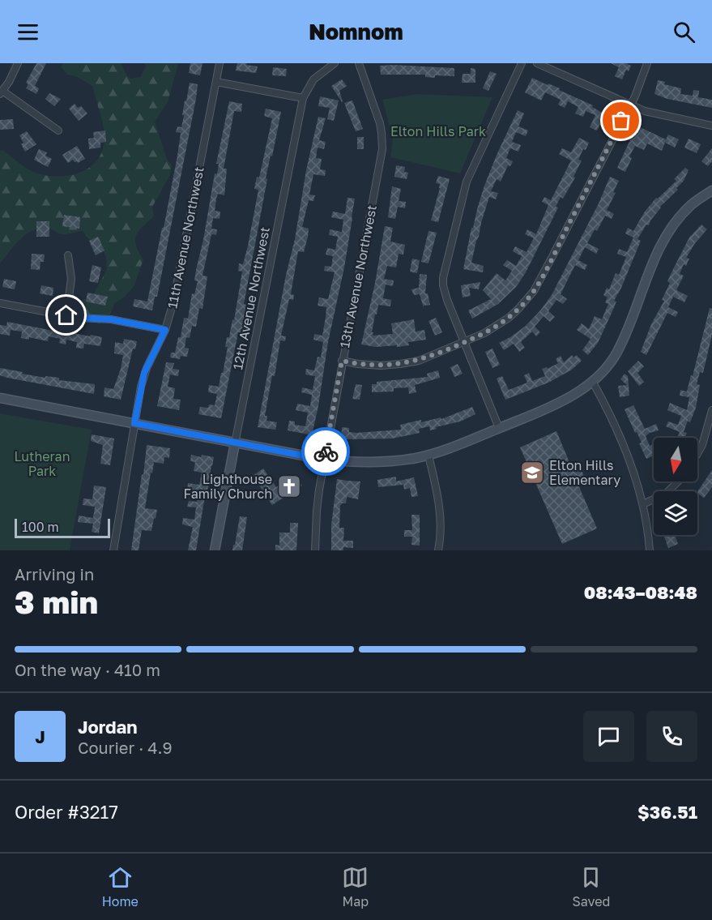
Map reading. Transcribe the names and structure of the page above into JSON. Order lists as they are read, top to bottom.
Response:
{
  "streets": {
    "main road": ["12th Avenue Northwest"],
    "street": ["11th Avenue Northwest", "13th Avenue Northwest"]
  },
  "parks": ["Elton Hills Park", "Lutheran Park"],
  "places": {
    "school or university": ["Elton Hills Elementary"],
    "church": ["Lighthouse Family Church"]
  },
  "scale_bar": "100 m",
  "north": "bottom",
  "page": {
    "header": "Nomnom",
    "scale": "100 m",
    "heading": ["3 min", "Arriving in", "08:43–08:48"],
    "panel": [
      "Jordan",
      "Courier · 4.9",
      "Order #3217",
      "$36.51"
    ],
    "bar": "On the way · 410 m",
    "round": "J",
    "tabs": ["Home", "Map", "Saved"]
  }
}
